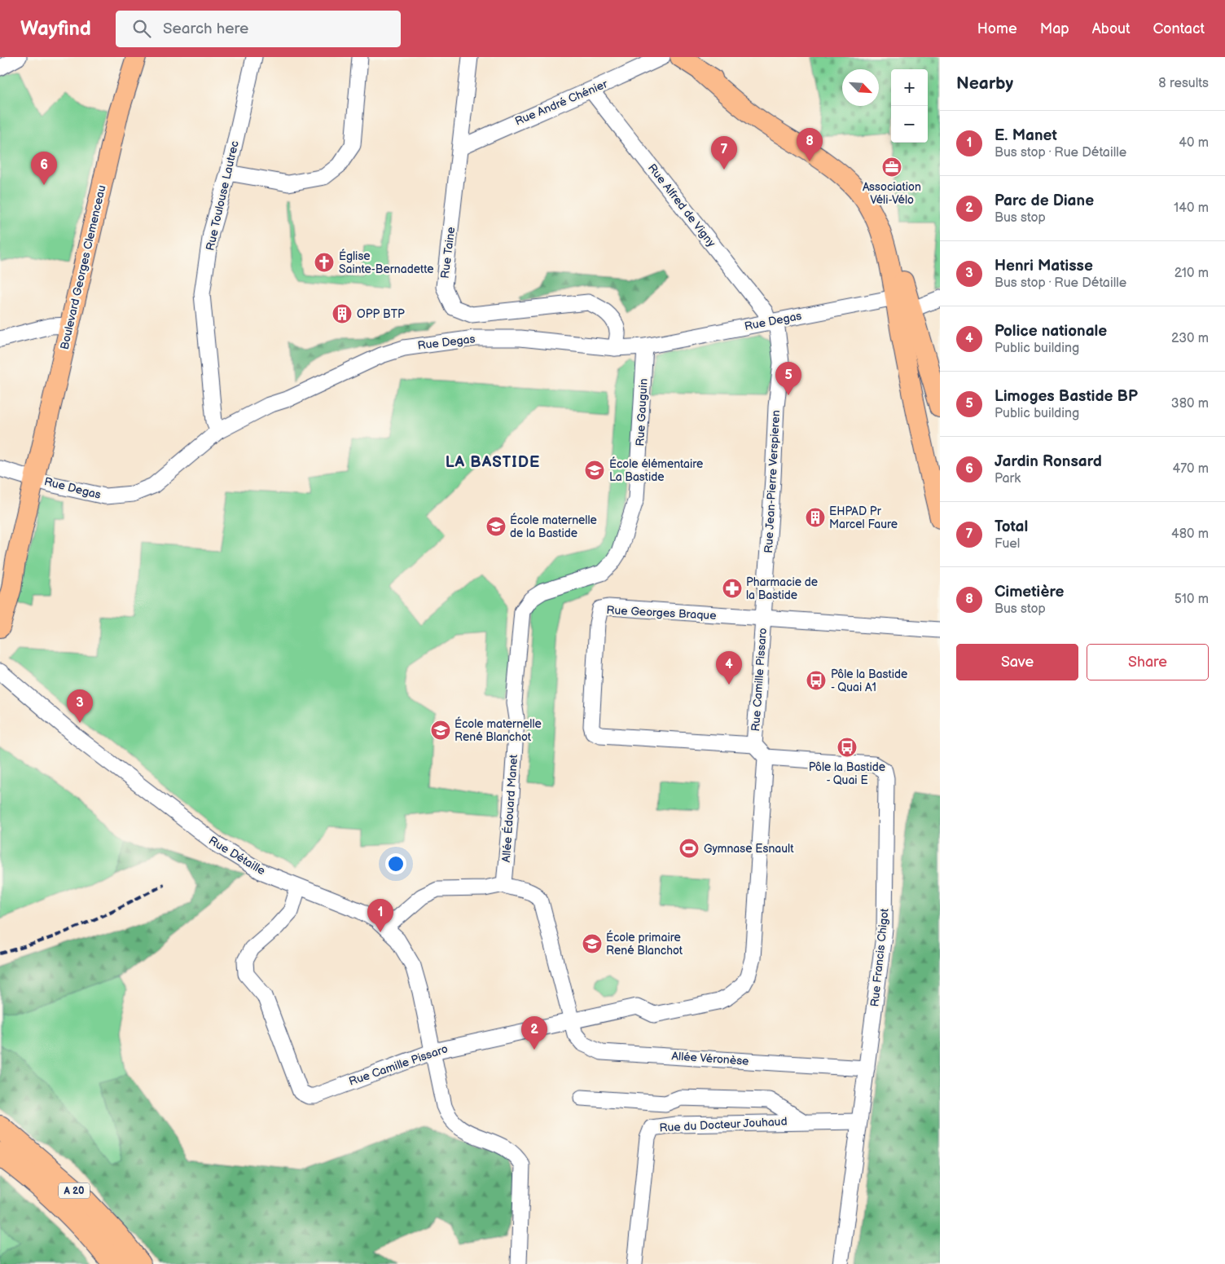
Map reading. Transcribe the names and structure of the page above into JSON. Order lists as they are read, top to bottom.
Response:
{
  "streets": {
    "highway": ["A 20"],
    "main road": ["Boulevard Georges Clemenceau"],
    "street": [
      "Rue André Chénier",
      "Rue Toulouse Lautrec",
      "Rue Alfred de Vigny",
      "Rue Taine",
      "Rue Degas",
      "Rue Gauguin",
      "Rue Jean-Pierre Verspieren",
      "Rue Georges Braque",
      "Rue Camille Pissaro",
      "Allée Édouard Manet",
      "Rue Détaille",
      "Rue Francis Chigot",
      "Allée Véronèse",
      "Rue du Docteur Jouhaud"
    ]
  },
  "crossings": [
    ["Rue André Chénier", "Rue Alfred de Vigny"],
    ["Rue André Chénier", "Rue Taine"],
    ["Rue Toulouse Lautrec", "Rue Degas"],
    ["Rue Alfred de Vigny", "Rue Degas"],
    ["Rue Alfred de Vigny", "Rue Jean-Pierre Verspieren"],
    ["Rue Taine", "Rue Degas"],
    ["Boulevard Georges Clemenceau", "Rue Degas"],
    ["Rue Degas", "Rue Gauguin"],
    ["Rue Degas", "Rue Jean-Pierre Verspieren"],
    ["Rue Gauguin", "Allée Édouard Manet"],
    ["Rue Jean-Pierre Verspieren", "Rue Georges Braque"],
    ["Rue Jean-Pierre Verspieren", "Rue Camille Pissaro"],
    ["Rue Georges Braque", "Rue Camille Pissaro"],
    ["Rue Camille Pissaro", "Rue Détaille"],
    ["Rue Camille Pissaro", "Rue Francis Chigot"],
    ["Rue Camille Pissaro", "Allée Véronèse"],
    ["Rue Francis Chigot", "Allée Véronèse"],
    ["Rue Francis Chigot", "Rue du Docteur Jouhaud"]
  ],
  "districts": ["LA BASTIDE"],
  "places": {
    "office": ["Association Véli-Vélo"],
    "church": ["Église Sainte-Bernadette"],
    "building": ["OPP BTP", "EHPAD Pr Marcel Faure"],
    "school or university": [
      "École élémentaire La Bastide",
      "École maternelle de la Bastide",
      "École maternelle René Blanchot",
      "École primaire René Blanchot"
    ],
    "pharmacy": ["Pharmacie de la Bastide"],
    "bus stop": ["Pôle la Bastide - Quai A1", "Pôle la Bastide - Quai E"],
    "sports": ["Gymnase Esnault"]
  },
  "north": "bottom right",
  "page": {
    "header": "Wayfind",
    "search": "Search here",
    "nav": [
      "Home",
      "Map",
      "About",
      "Contact"
    ],
    "heading": ["Nearby", "8 results"],
    "map_buttons": ["+", "−"],
    "list": [
      {
        "mark": "1",
        "name": "E. Manet",
        "note": "Bus stop · Rue Détaille",
        "value": "40 m"
      },
      {
        "mark": "2",
        "name": "Parc de Diane",
        "note": "Bus stop",
        "value": "140 m"
      },
      {
        "mark": "3",
        "name": "Henri Matisse",
        "note": "Bus stop · Rue Détaille",
        "value": "210 m"
      },
      {
        "mark": "4",
        "name": "Police nationale",
        "note": "Public building",
        "value": "230 m"
      },
      {
        "mark": "5",
        "name": "Limoges Bastide BP",
        "note": "Public building",
        "value": "380 m"
      },
      {
        "mark": "6",
        "name": "Jardin Ronsard",
        "note": "Park",
        "value": "470 m"
      },
      {
        "mark": "7",
        "name": "Total",
        "note": "Fuel",
        "value": "480 m"
      },
      {
        "mark": "8",
        "name": "Cimetière",
        "note": "Bus stop",
        "value": "510 m"
      }
    ],
    "pins": [
      "8",
      "7",
      "6",
      "5",
      "4",
      "3",
      "1",
      "2"
    ],
    "buttons": ["Save", "Share"]
  }
}
